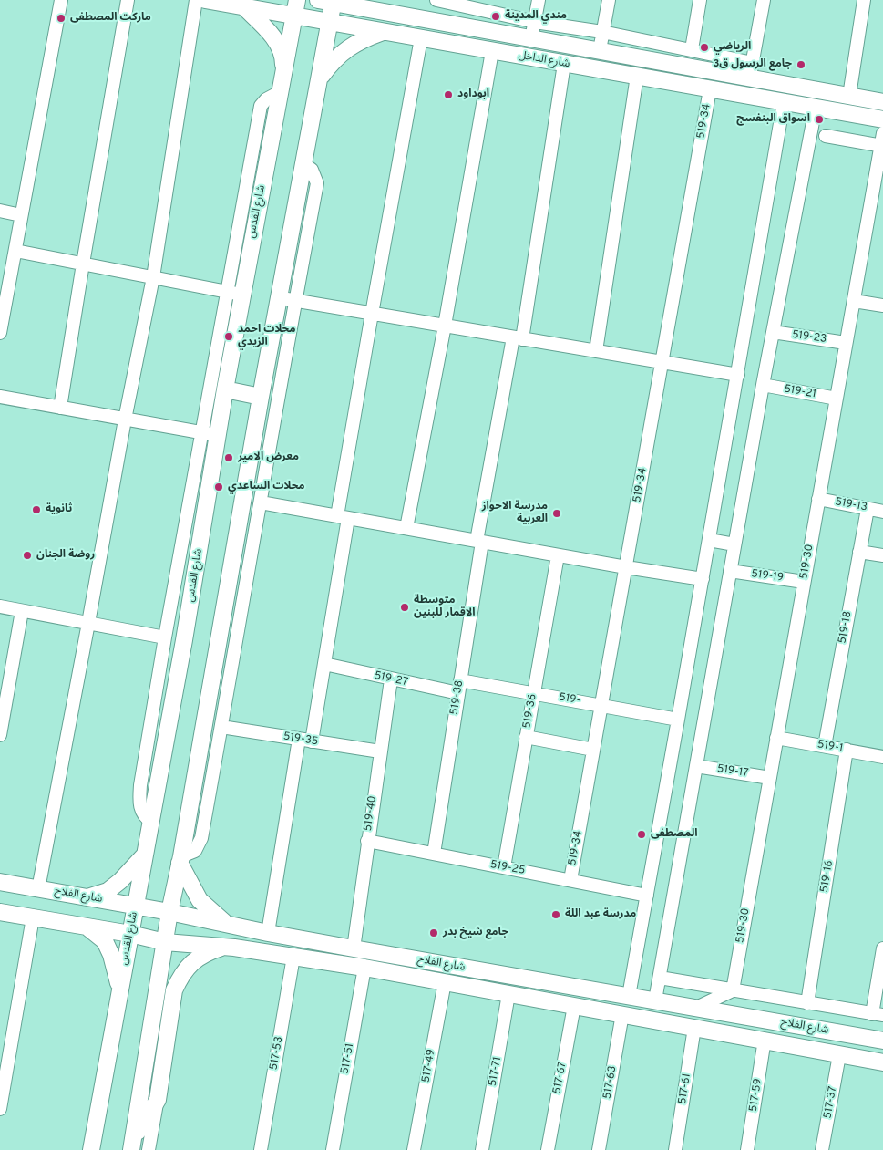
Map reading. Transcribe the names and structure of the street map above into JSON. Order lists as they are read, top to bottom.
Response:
{
  "streets": {
    "main road": ["شارع الداخل", "شارع القدس", "شارع الفلاح"],
    "street": [
      "519-34",
      "519-23",
      "519-21",
      "519-13",
      "519-30",
      "519-19",
      "519-18",
      "519-27",
      "519-38",
      "519-",
      "519-36",
      "519-35",
      "519-1",
      "519-17",
      "519-40",
      "519-25",
      "519-16",
      "517-53",
      "517-51",
      "517-49",
      "517-71",
      "517-67",
      "517-63",
      "517-61",
      "517-59",
      "517-37"
    ]
  },
  "crossings": [
    ["شارع الداخل", "519-34"],
    ["شارع الداخل", "شارع القدس"],
    ["شارع الداخل", "519-38"],
    ["519-34", "519-"],
    ["519-34", "519-25"],
    ["شارع القدس", "شارع الفلاح"],
    ["519-23", "519-30"],
    ["519-21", "519-30"],
    ["519-13", "519-30"],
    ["519-13", "519-18"],
    ["519-30", "519-19"],
    ["519-30", "519-1"],
    ["519-30", "519-17"],
    ["519-18", "519-1"],
    ["519-27", "519-38"],
    ["519-27", "519-"],
    ["519-27", "519-40"],
    ["519-38", "519-"],
    ["519-38", "519-25"],
    ["519-", "519-36"],
    ["519-36", "519-25"],
    ["519-35", "519-40"],
    ["519-1", "519-16"],
    ["519-40", "519-25"],
    ["519-40", "شارع الفلاح"],
    ["شارع الفلاح", "517-53"],
    ["شارع الفلاح", "517-51"],
    ["شارع الفلاح", "517-49"],
    ["شارع الفلاح", "517-71"],
    ["شارع الفلاح", "517-67"],
    ["شارع الفلاح", "517-63"],
    ["شارع الفلاح", "517-61"],
    ["شارع الفلاح", "517-59"],
    ["شارع الفلاح", "517-37"]
  ],
  "places": [
    "مندي المدينة",
    "ماركت المصطفى",
    "الرياضي",
    "جامع الرسول ق3",
    "ابوداود",
    "اسواق البنفسج",
    "محلات احمد الزيدي",
    "معرض الامير",
    "محلات الساعدي",
    "ثانوية",
    "مدرسة الاحواز العربية",
    "روضة الجنان",
    "متوسطة الاقمار للبنين",
    "المصطفى",
    "مدرسة عبد اللة",
    "جامع شيخ بدر"
  ]
}
